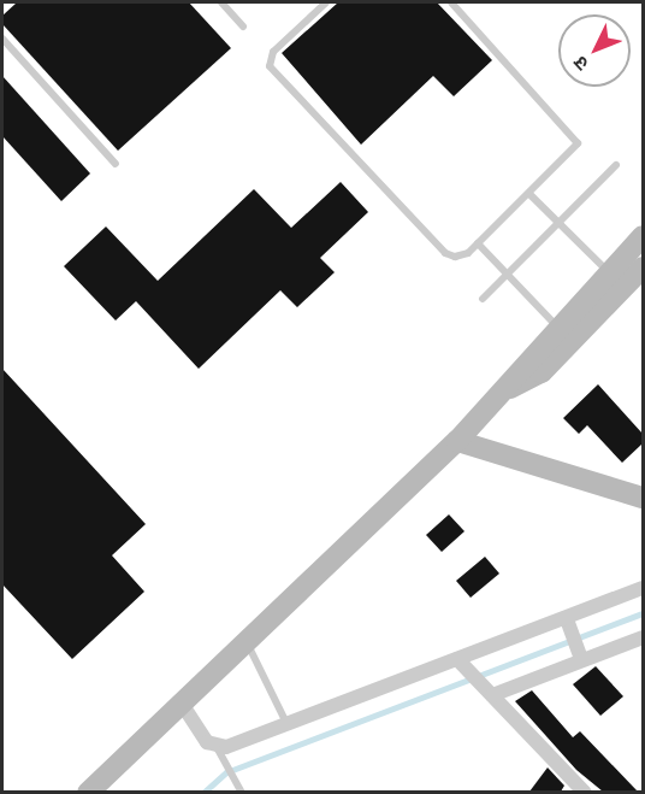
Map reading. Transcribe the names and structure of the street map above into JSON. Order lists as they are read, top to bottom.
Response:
{
  "north": "bottom left"
}
